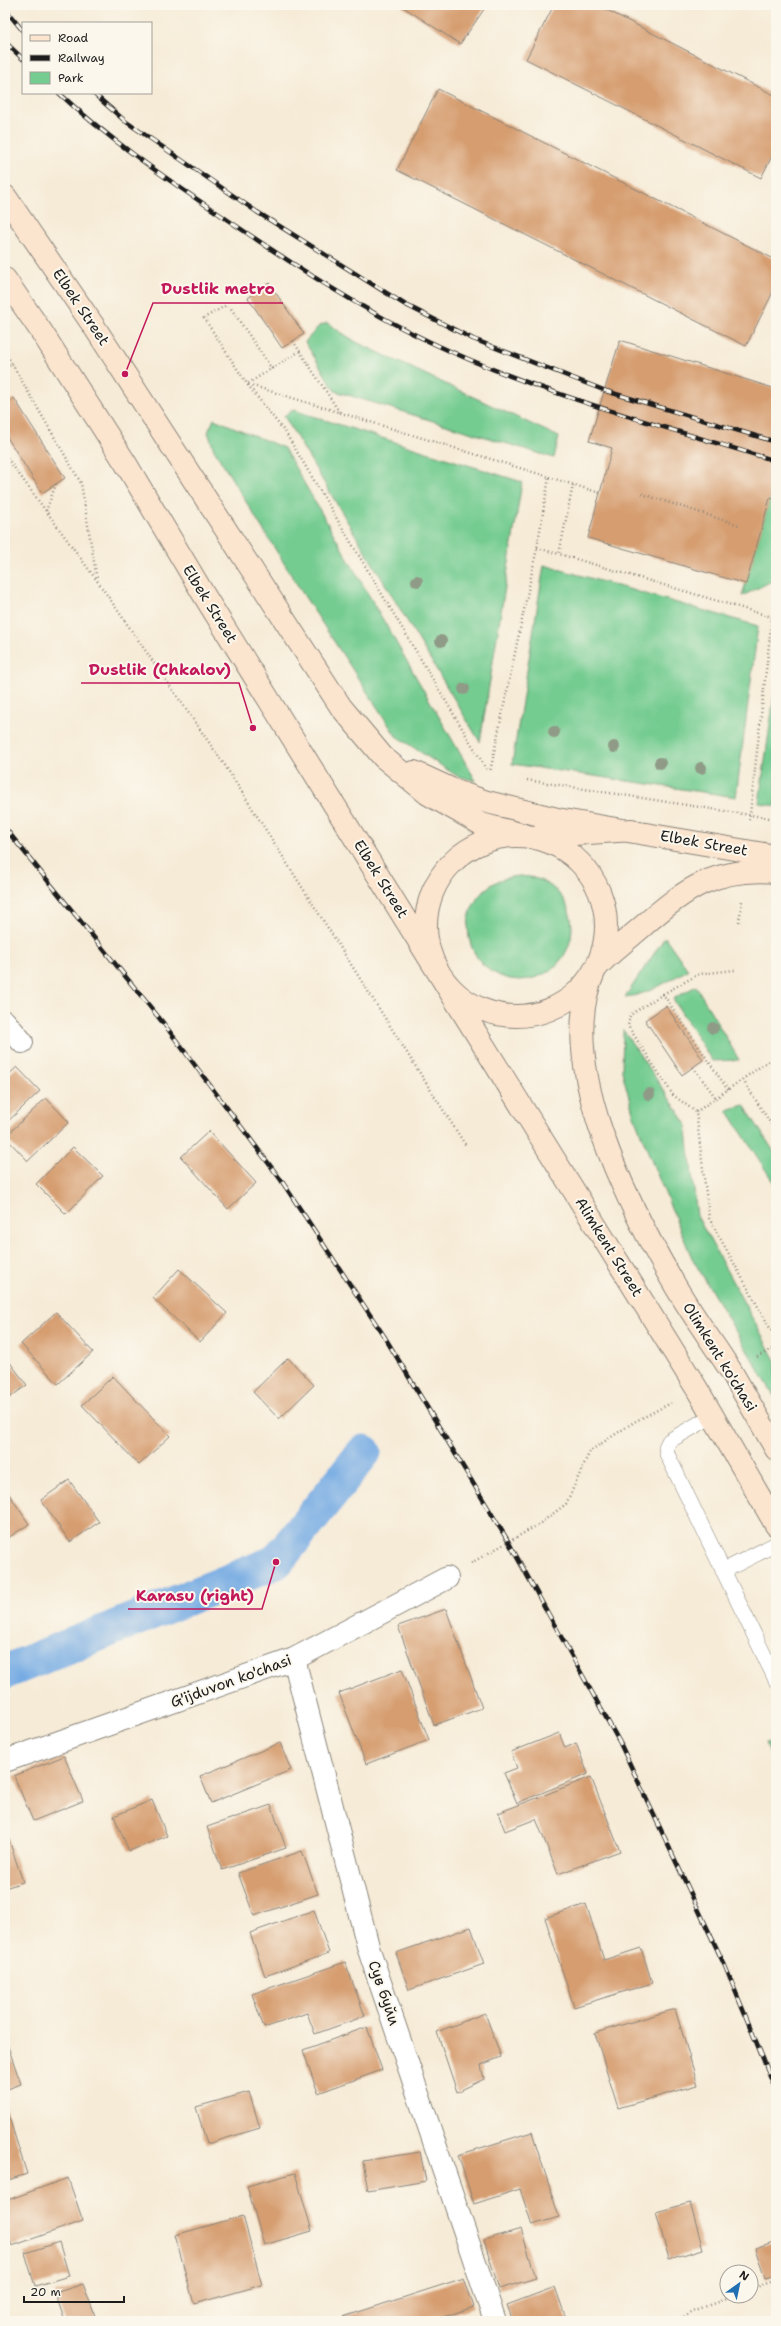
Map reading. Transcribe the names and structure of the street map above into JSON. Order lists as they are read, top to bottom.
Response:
{
  "streets": {
    "main road": ["Elbek Street", "Alimkent Street"],
    "street": ["G'ijduvon ko'chasi", "Сув буйи"]
  },
  "crossings": [
    ["Elbek Street", "Alimkent Street"],
    ["G'ijduvon ko'chasi", "Сув буйи"]
  ],
  "places": ["Dustlik metro", "Dustlik (Chkalov)", "Karasu (right)"],
  "legend": ["Road", "Railway", "Park"],
  "scale_bar": "20 m",
  "north": "top right"
}
